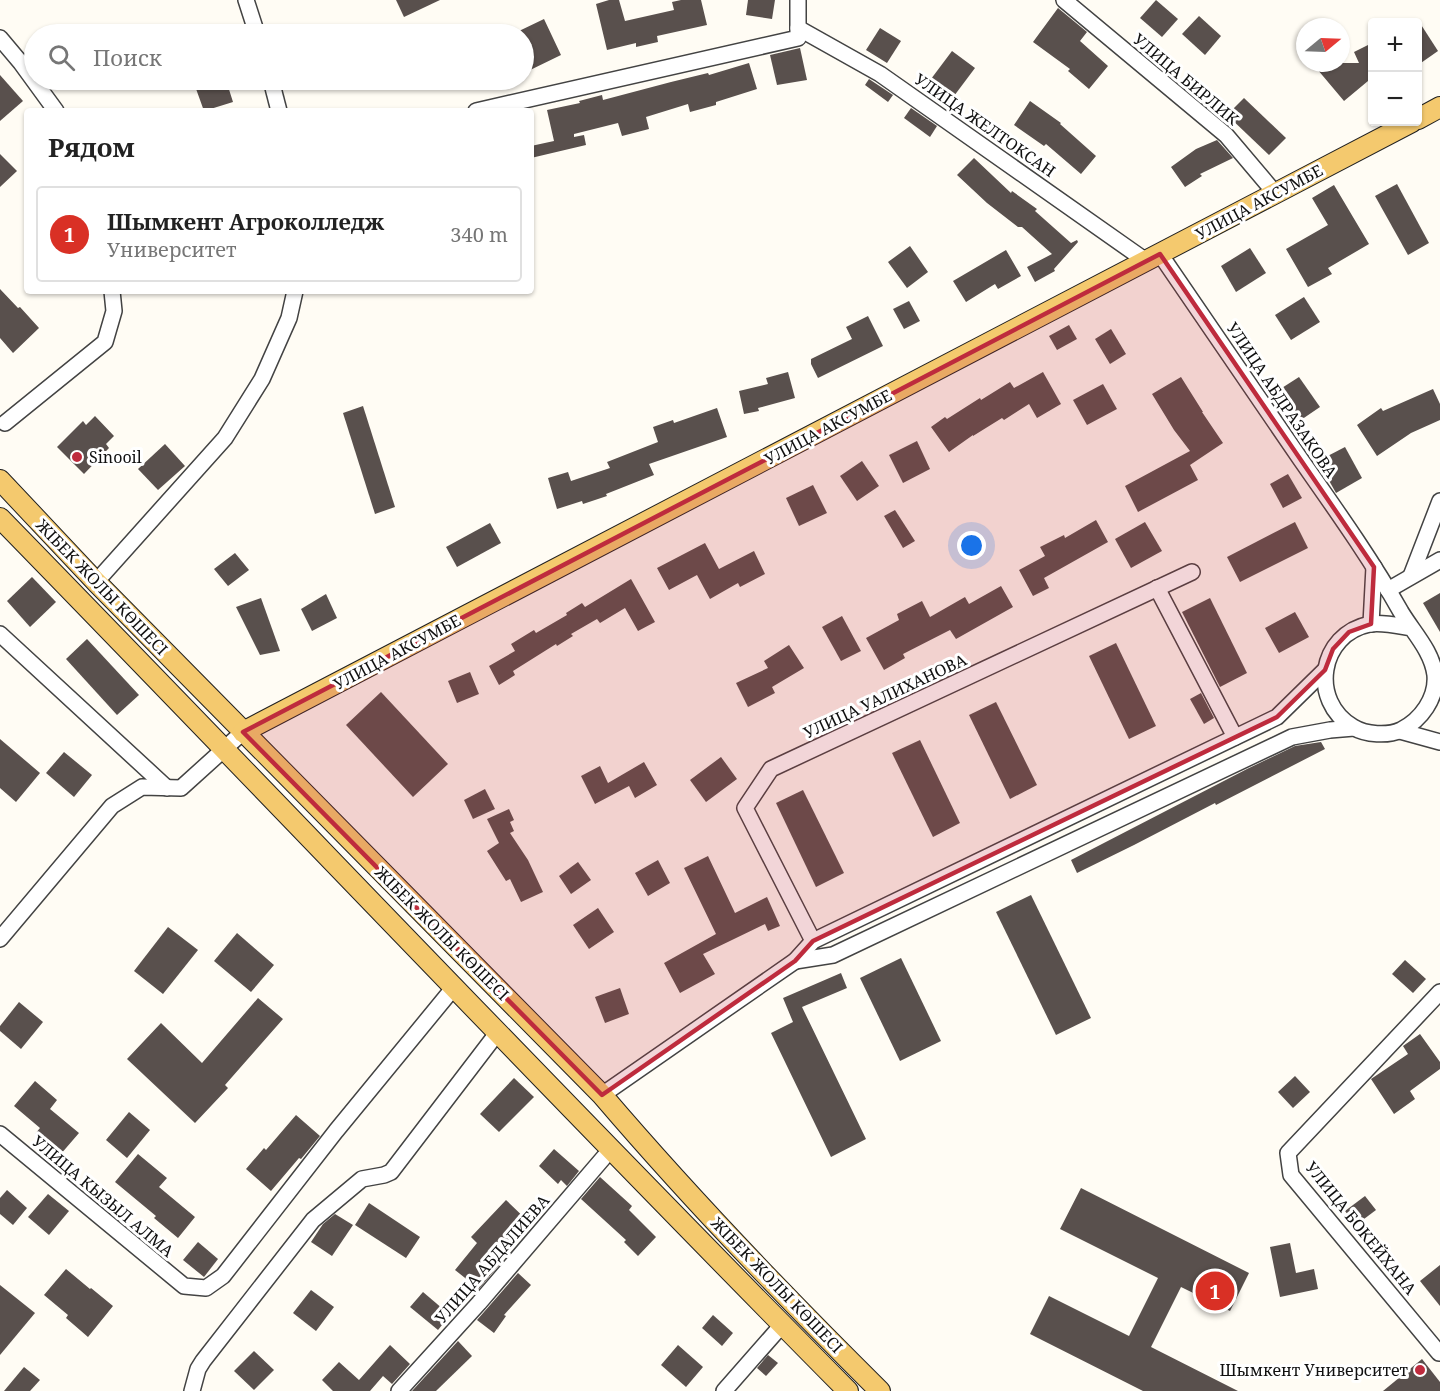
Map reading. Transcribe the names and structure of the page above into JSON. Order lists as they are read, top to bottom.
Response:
{
  "streets": {
    "main road": ["УЛИЦА АКСУМБЕ", "ЖІБЕК ЖОЛЫ КӨШЕСІ"],
    "street": [
      "УЛИЦА БИРЛИК",
      "УЛИЦА ЖЕЛТОКСАН",
      "УЛИЦА АБДРАЗАКОВА",
      "УЛИЦА УАЛИХАНОВА",
      "УЛИЦА КЫЗЫЛ АЛМА",
      "УЛИЦА БОКЕЙХАНА",
      "УЛИЦА АБДАЛИЕВА"
    ]
  },
  "crossings": [
    ["УЛИЦА БИРЛИК", "УЛИЦА АКСУМБЕ"],
    ["УЛИЦА ЖЕЛТОКСАН", "УЛИЦА АКСУМБЕ"],
    ["УЛИЦА ЖЕЛТОКСАН", "УЛИЦА АБДРАЗАКОВА"],
    ["УЛИЦА АКСУМБЕ", "УЛИЦА АБДРАЗАКОВА"],
    ["УЛИЦА АКСУМБЕ", "ЖІБЕК ЖОЛЫ КӨШЕСІ"],
    ["ЖІБЕК ЖОЛЫ КӨШЕСІ", "УЛИЦА КЫЗЫЛ АЛМА"],
    ["ЖІБЕК ЖОЛЫ КӨШЕСІ", "УЛИЦА АБДАЛИЕВА"]
  ],
  "places": ["Sinooil", "Шымкент Университет"],
  "north": "right",
  "page": {
    "map_buttons": ["+", "−"],
    "search": "Поиск",
    "heading": "Рядом",
    "list": [
      {
        "mark": "1",
        "name": "Шымкент Агроколледж",
        "note": "Университет",
        "value": "340 m"
      }
    ],
    "pins": "1"
  }
}
